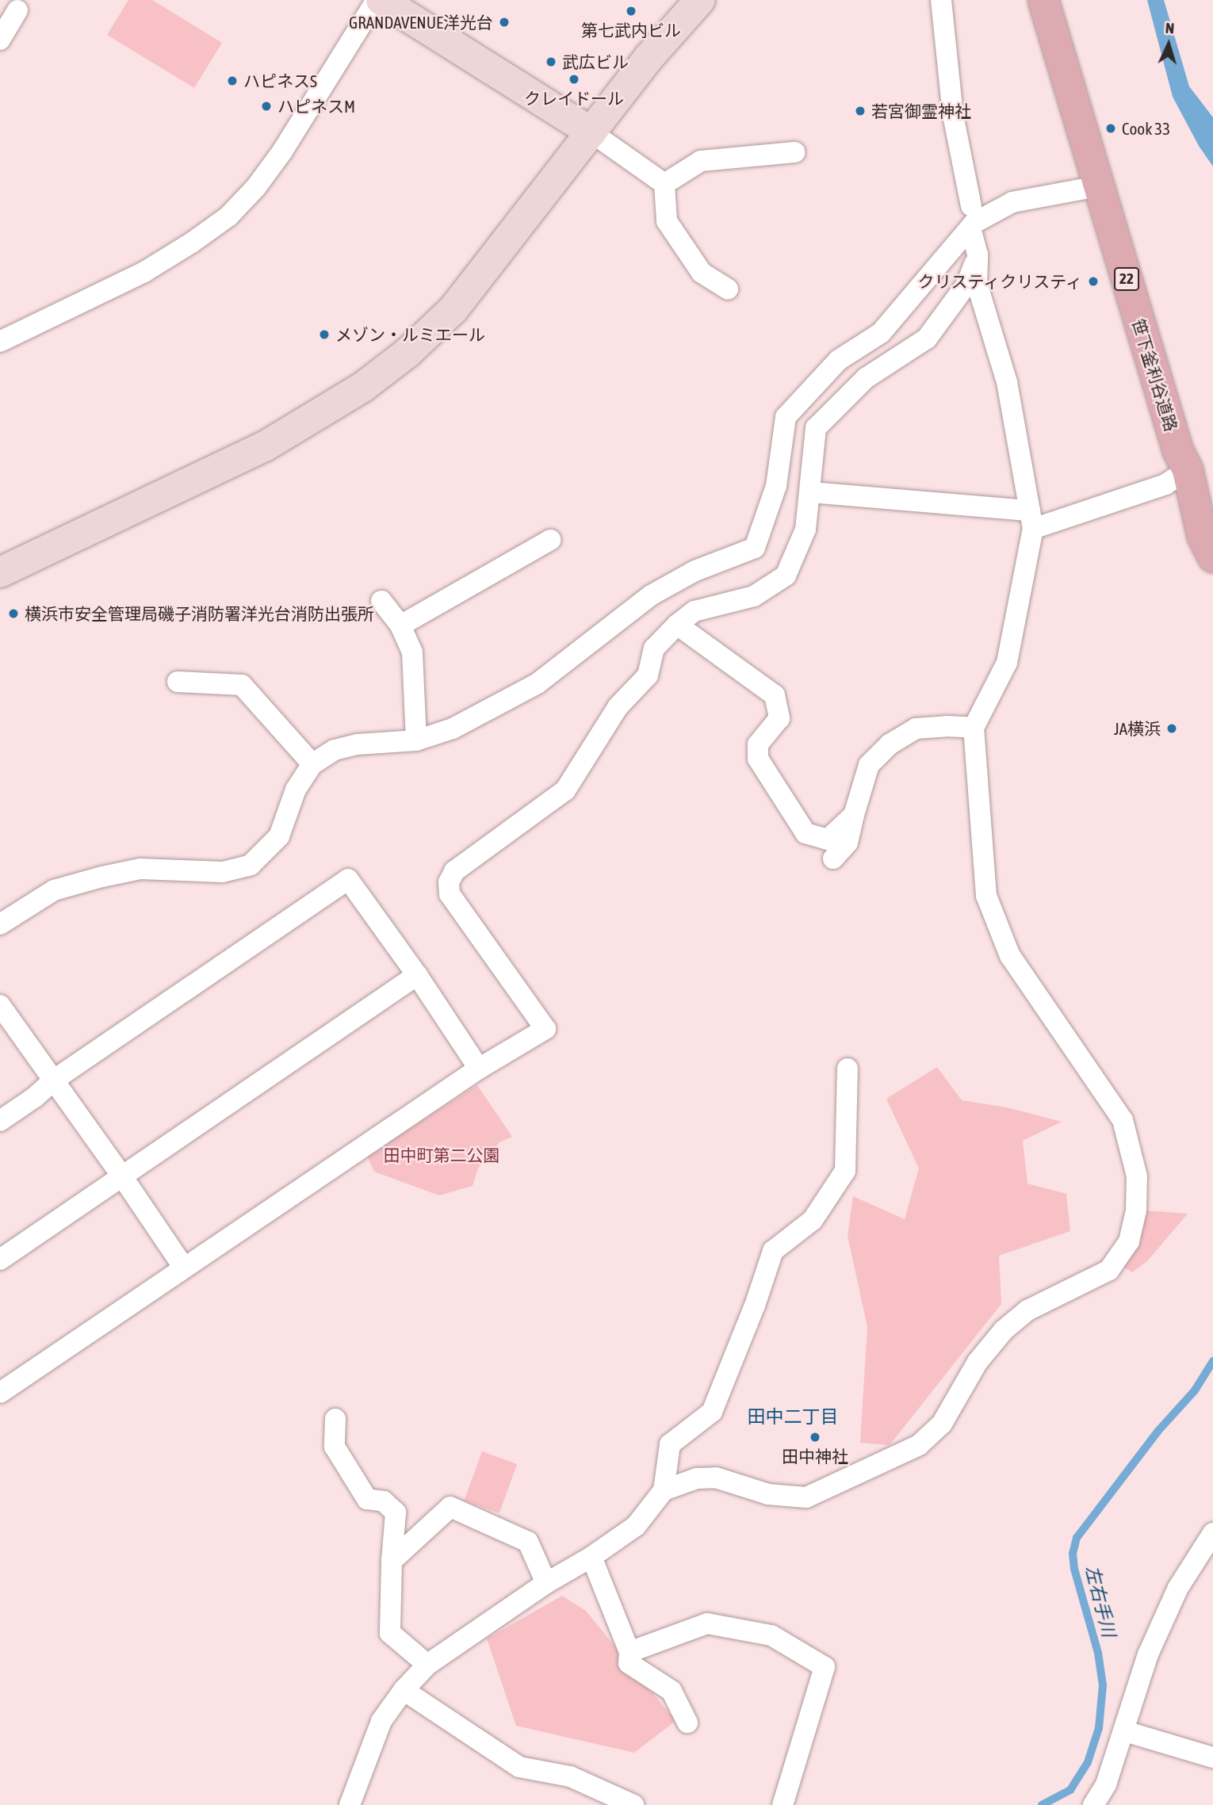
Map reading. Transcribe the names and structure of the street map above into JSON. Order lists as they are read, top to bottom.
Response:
{
  "streets": {
    "main road": ["22", "笹下釜利谷道路"]
  },
  "districts": ["田中二丁目"],
  "water": ["左右手川"],
  "parks": ["田中町第二公園"],
  "places": [
    "第七武内ビル",
    "GRANDAVENUE洋光台",
    "武広ビル",
    "クレイドール",
    "ハピネスS",
    "ハピネスM",
    "若宮御霊神社",
    "Cook 33",
    "クリスティクリスティ",
    "メゾン・ルミエール",
    "横浜市安全管理局磯子消防署洋光台消防出張所",
    "JA横浜",
    "田中神社"
  ],
  "north": "top"
}
